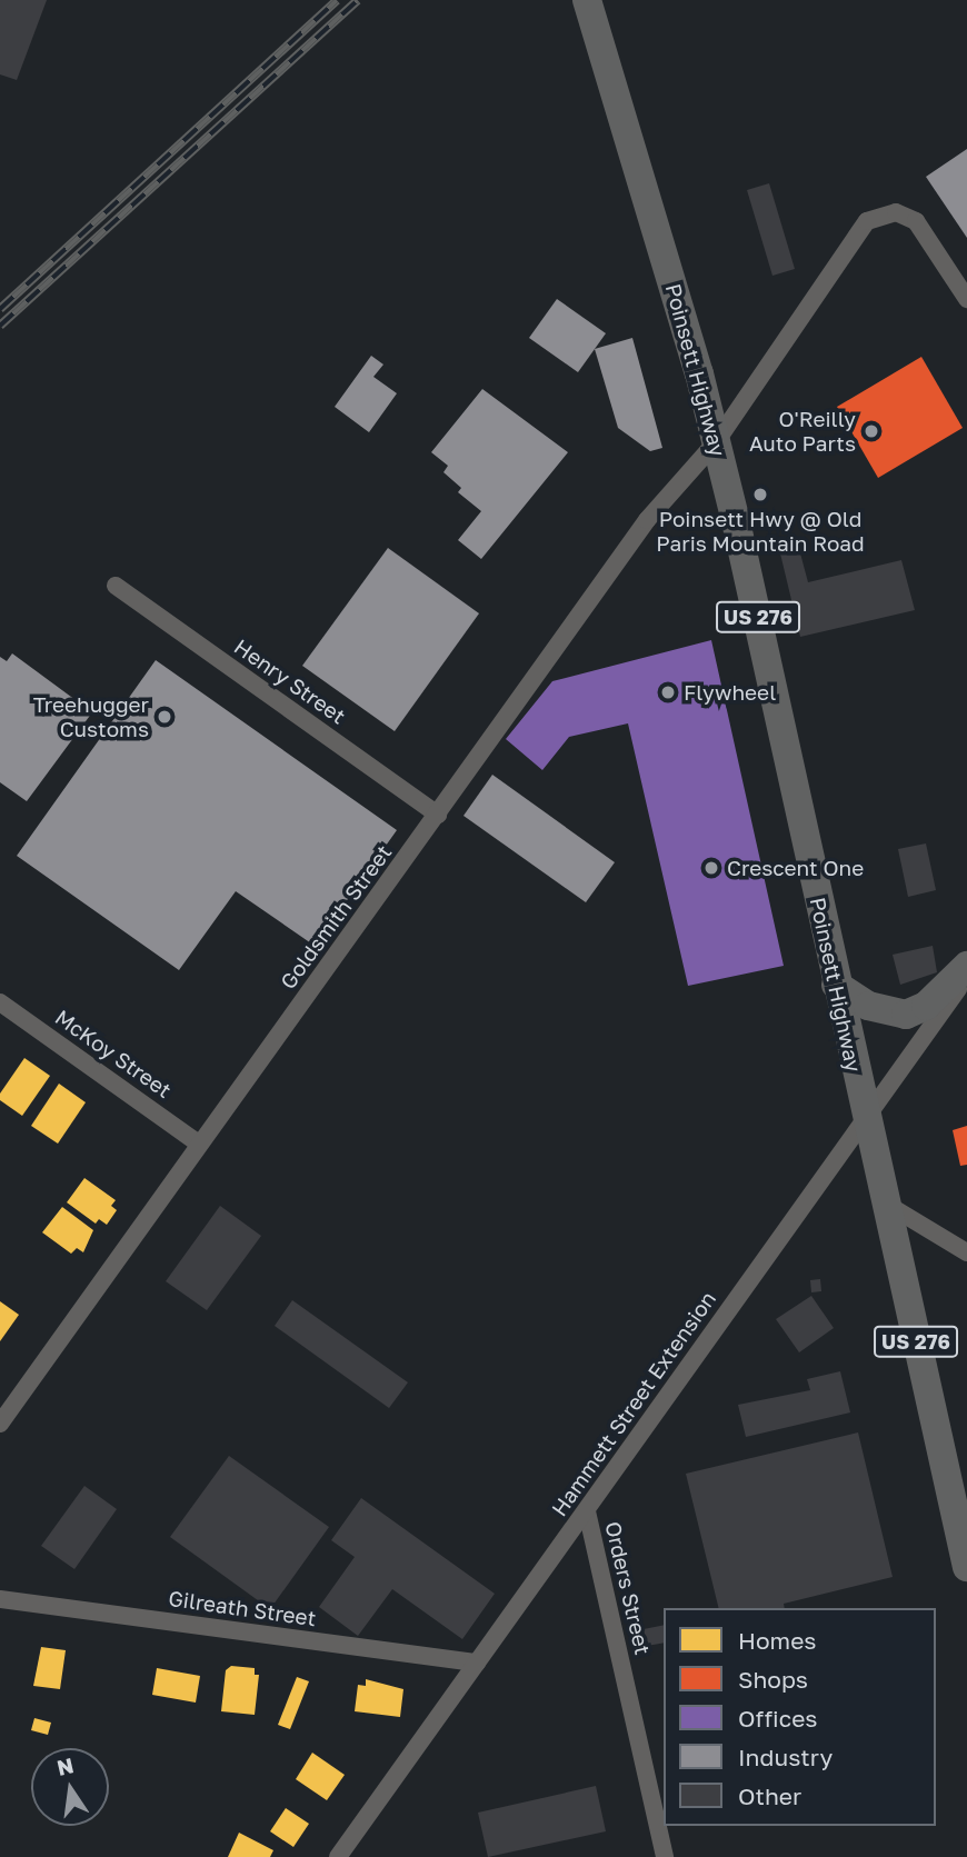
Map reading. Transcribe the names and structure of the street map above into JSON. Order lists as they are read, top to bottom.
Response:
{
  "streets": {
    "highway": ["Poinsett Highway", "US 276"],
    "street": [
      "Henry Street",
      "Goldsmith Street",
      "McKoy Street",
      "Hammett Street Extension",
      "Orders Street",
      "Gilreath Street"
    ]
  },
  "crossings": [
    ["Poinsett Highway", "Goldsmith Street"],
    ["Poinsett Highway", "Hammett Street Extension"],
    ["Henry Street", "Goldsmith Street"],
    ["Goldsmith Street", "McKoy Street"],
    ["Hammett Street Extension", "Orders Street"],
    ["Hammett Street Extension", "Gilreath Street"]
  ],
  "places": [
    "O'Reilly Auto Parts",
    "Poinsett Hwy @ Old Paris Mountain Road",
    "Flywheel",
    "Treehugger Customs",
    "Crescent One"
  ],
  "legend": [
    "Homes",
    "Shops",
    "Offices",
    "Industry",
    "Other"
  ],
  "north": "top"
}
